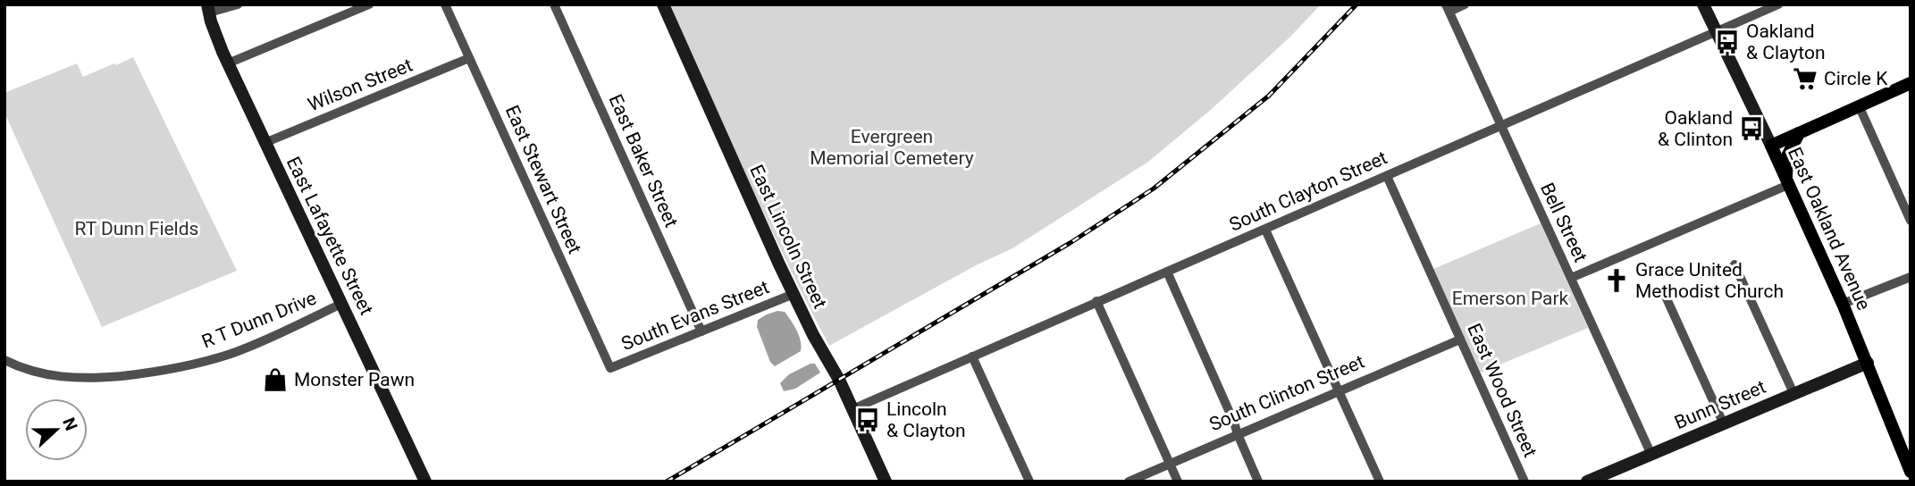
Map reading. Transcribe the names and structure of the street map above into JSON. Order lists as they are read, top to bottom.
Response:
{
  "streets": {
    "main road": ["East Oakland Avenue"],
    "street": [
      "Wilson Street",
      "East Baker Street",
      "East Stewart Street",
      "South Clayton Street",
      "Bell Street",
      "East Lafayette Street",
      "East Lincoln Street",
      "South Evans Street",
      "R T Dunn Drive",
      "East Wood Street",
      "South Clinton Street",
      "Bunn Street"
    ]
  },
  "crossings": [
    ["Wilson Street", "East Stewart Street"],
    ["Wilson Street", "East Lafayette Street"],
    ["East Baker Street", "South Evans Street"],
    ["East Stewart Street", "South Evans Street"],
    ["South Clayton Street", "Bell Street"],
    ["South Clayton Street", "East Oakland Avenue"],
    ["South Clayton Street", "East Lincoln Street"],
    ["South Clayton Street", "East Wood Street"],
    ["Bell Street", "Bunn Street"],
    ["East Oakland Avenue", "Bunn Street"],
    ["East Lafayette Street", "R T Dunn Drive"],
    ["East Lincoln Street", "South Evans Street"],
    ["East Wood Street", "South Clinton Street"]
  ],
  "parks": ["Evergreen Memorial Cemetery", "RT Dunn Fields", "Emerson Park"],
  "places": {
    "bus stop": ["Oakland & Clayton", "Oakland & Clinton", "Lincoln & Clayton"],
    "supermarket": ["Circle K"],
    "church": ["Grace United Methodist Church"],
    "shop": ["Monster Pawn"]
  },
  "north": "right"
}
